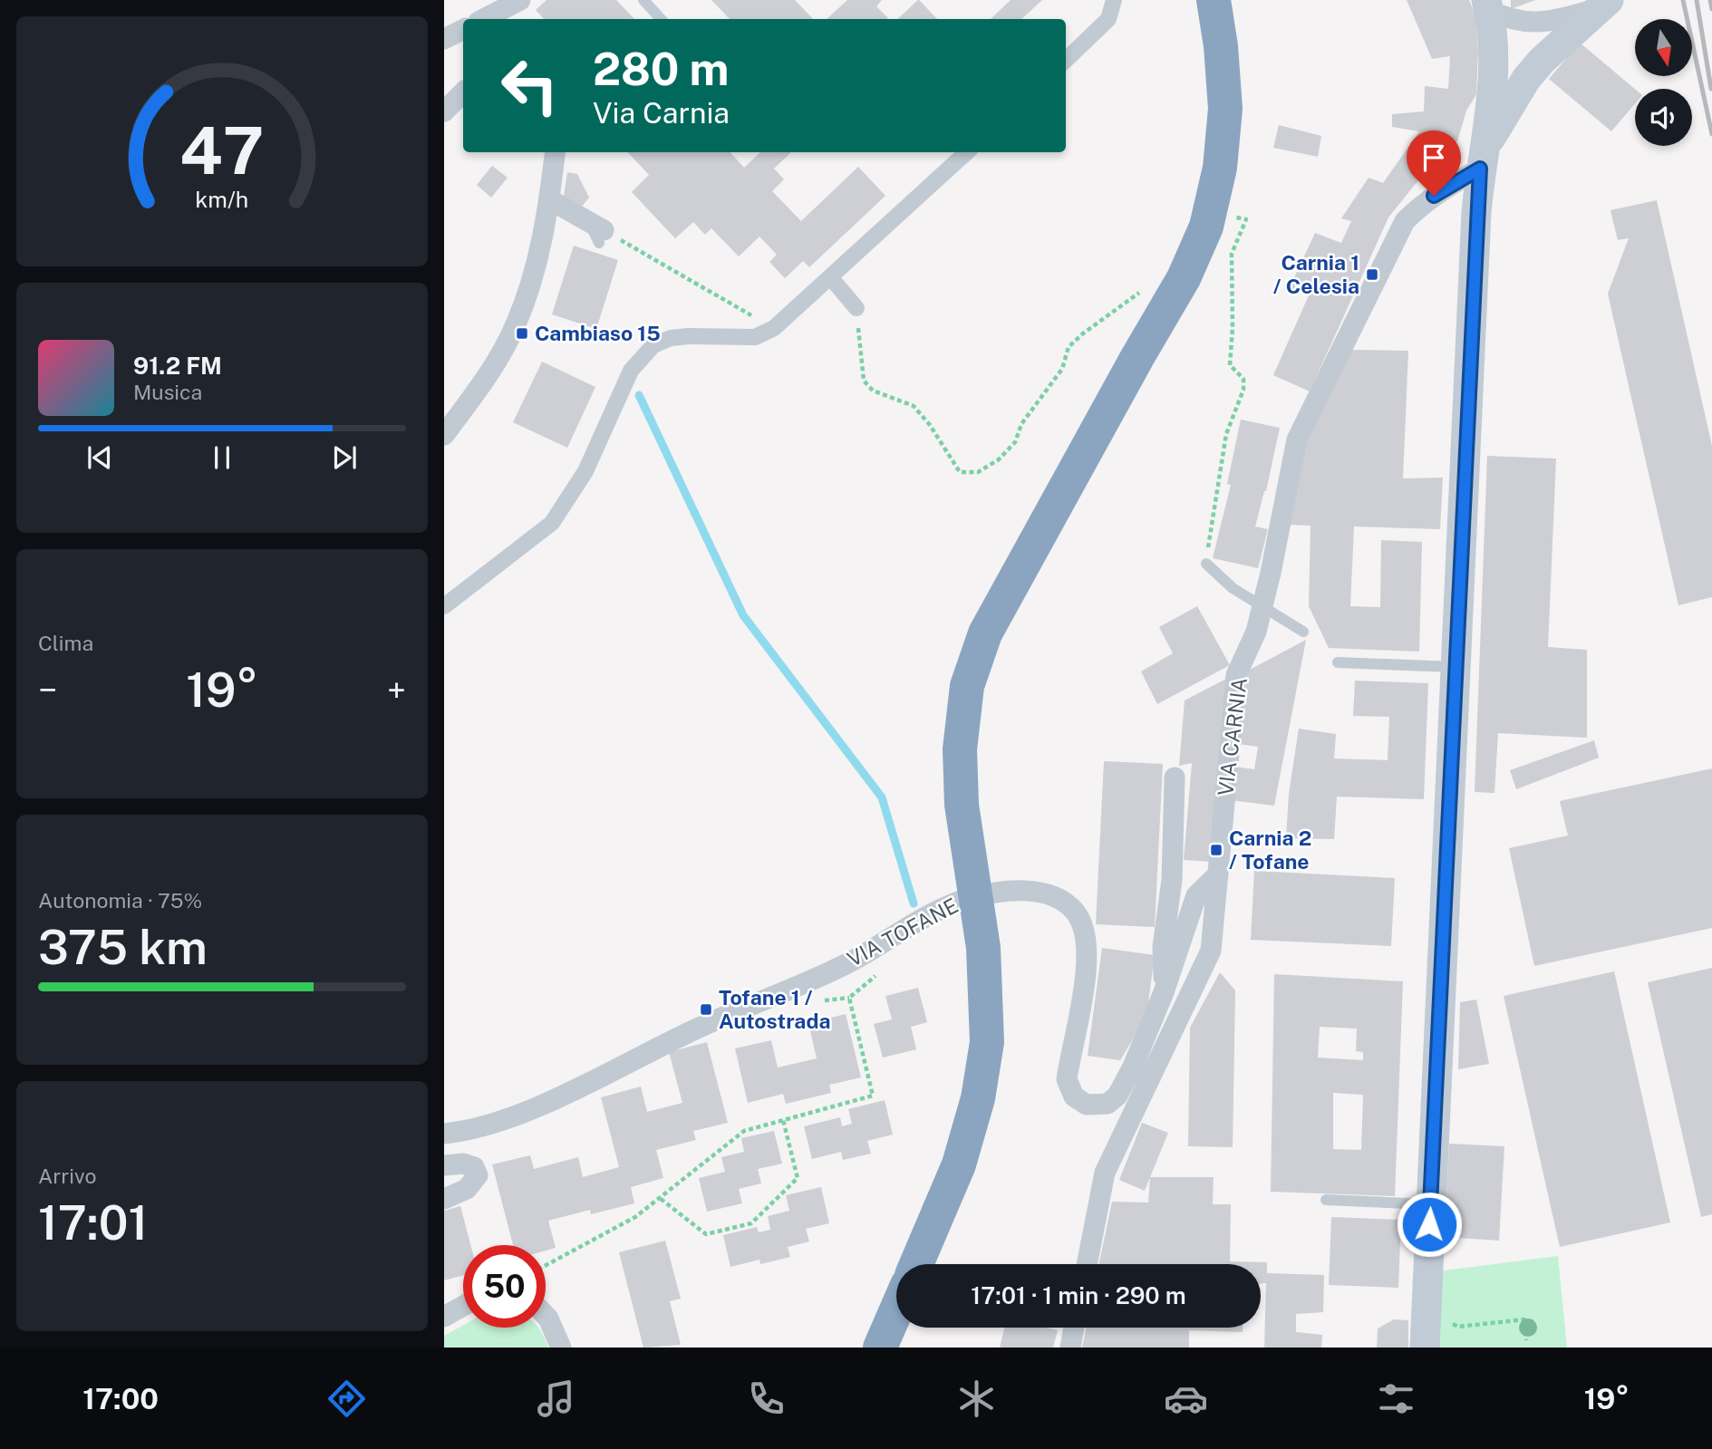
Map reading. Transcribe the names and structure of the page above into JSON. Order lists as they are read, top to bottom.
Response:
{
  "streets": {
    "street": ["VIA CARNIA", "VIA TOFANE"]
  },
  "crossings": [
    ["VIA CARNIA", "VIA TOFANE"]
  ],
  "places": {
    "transit": [
      "Carnia 1 / Celesia",
      "Cambiaso 15",
      "Carnia 2 / Tofane",
      "Tofane 1 / Autostrada"
    ]
  },
  "north": "bottom",
  "page": {
    "turn": ["280 m", "Via Carnia"],
    "song": ["91.2 FM", "Musica"],
    "tile": [
      "Clima",
      ["Autonomia · 75%", "375 km"],
      ["Arrivo", "17:01"]
    ],
    "heat": ["−", "19°", "+"],
    "limit": "50",
    "trip": "17:01 · 1 min · 290 m",
    "tabs": ["17:00", "19°"],
    "gauge": ["47", "km/h"]
  }
}
